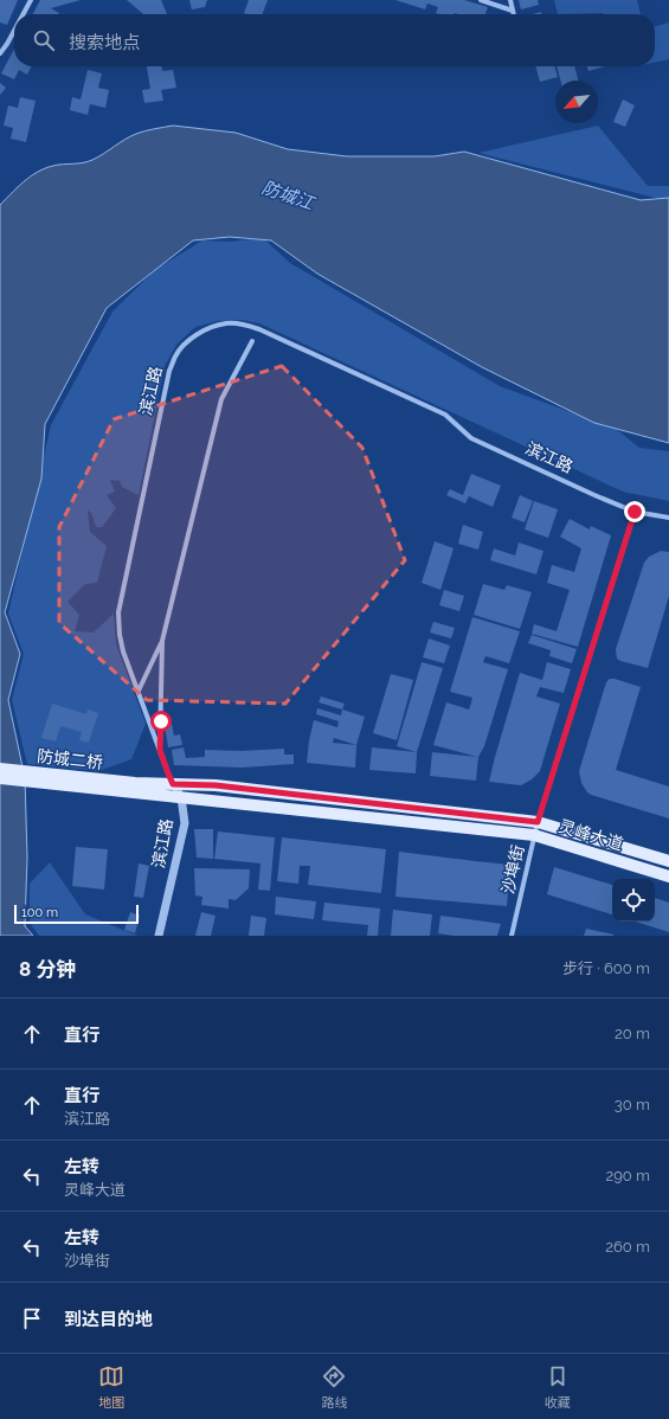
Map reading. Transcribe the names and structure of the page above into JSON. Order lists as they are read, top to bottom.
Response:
{
  "streets": {
    "main road": ["防城二桥", "灵峰大道"],
    "street": ["滨江路", "沙埠街"]
  },
  "crossings": [
    ["滨江路", "灵峰大道"],
    ["滨江路", "沙埠街"],
    ["防城二桥", "灵峰大道"],
    ["灵峰大道", "沙埠街"]
  ],
  "water": ["防城江"],
  "scale_bar": "100 m",
  "north": "bottom left",
  "page": {
    "search": "搜索地点",
    "scale": "100 m",
    "heading": ["8 分钟", "步行 · 600 m"],
    "list": [
      ["直行", "20 m"],
      ["直行", "滨江路", "30 m"],
      ["左转", "灵峰大道", "290 m"],
      ["左转", "沙埠街", "260 m"],
      "到达目的地"
    ],
    "nav": ["地图", "路线", "收藏"]
  }
}
